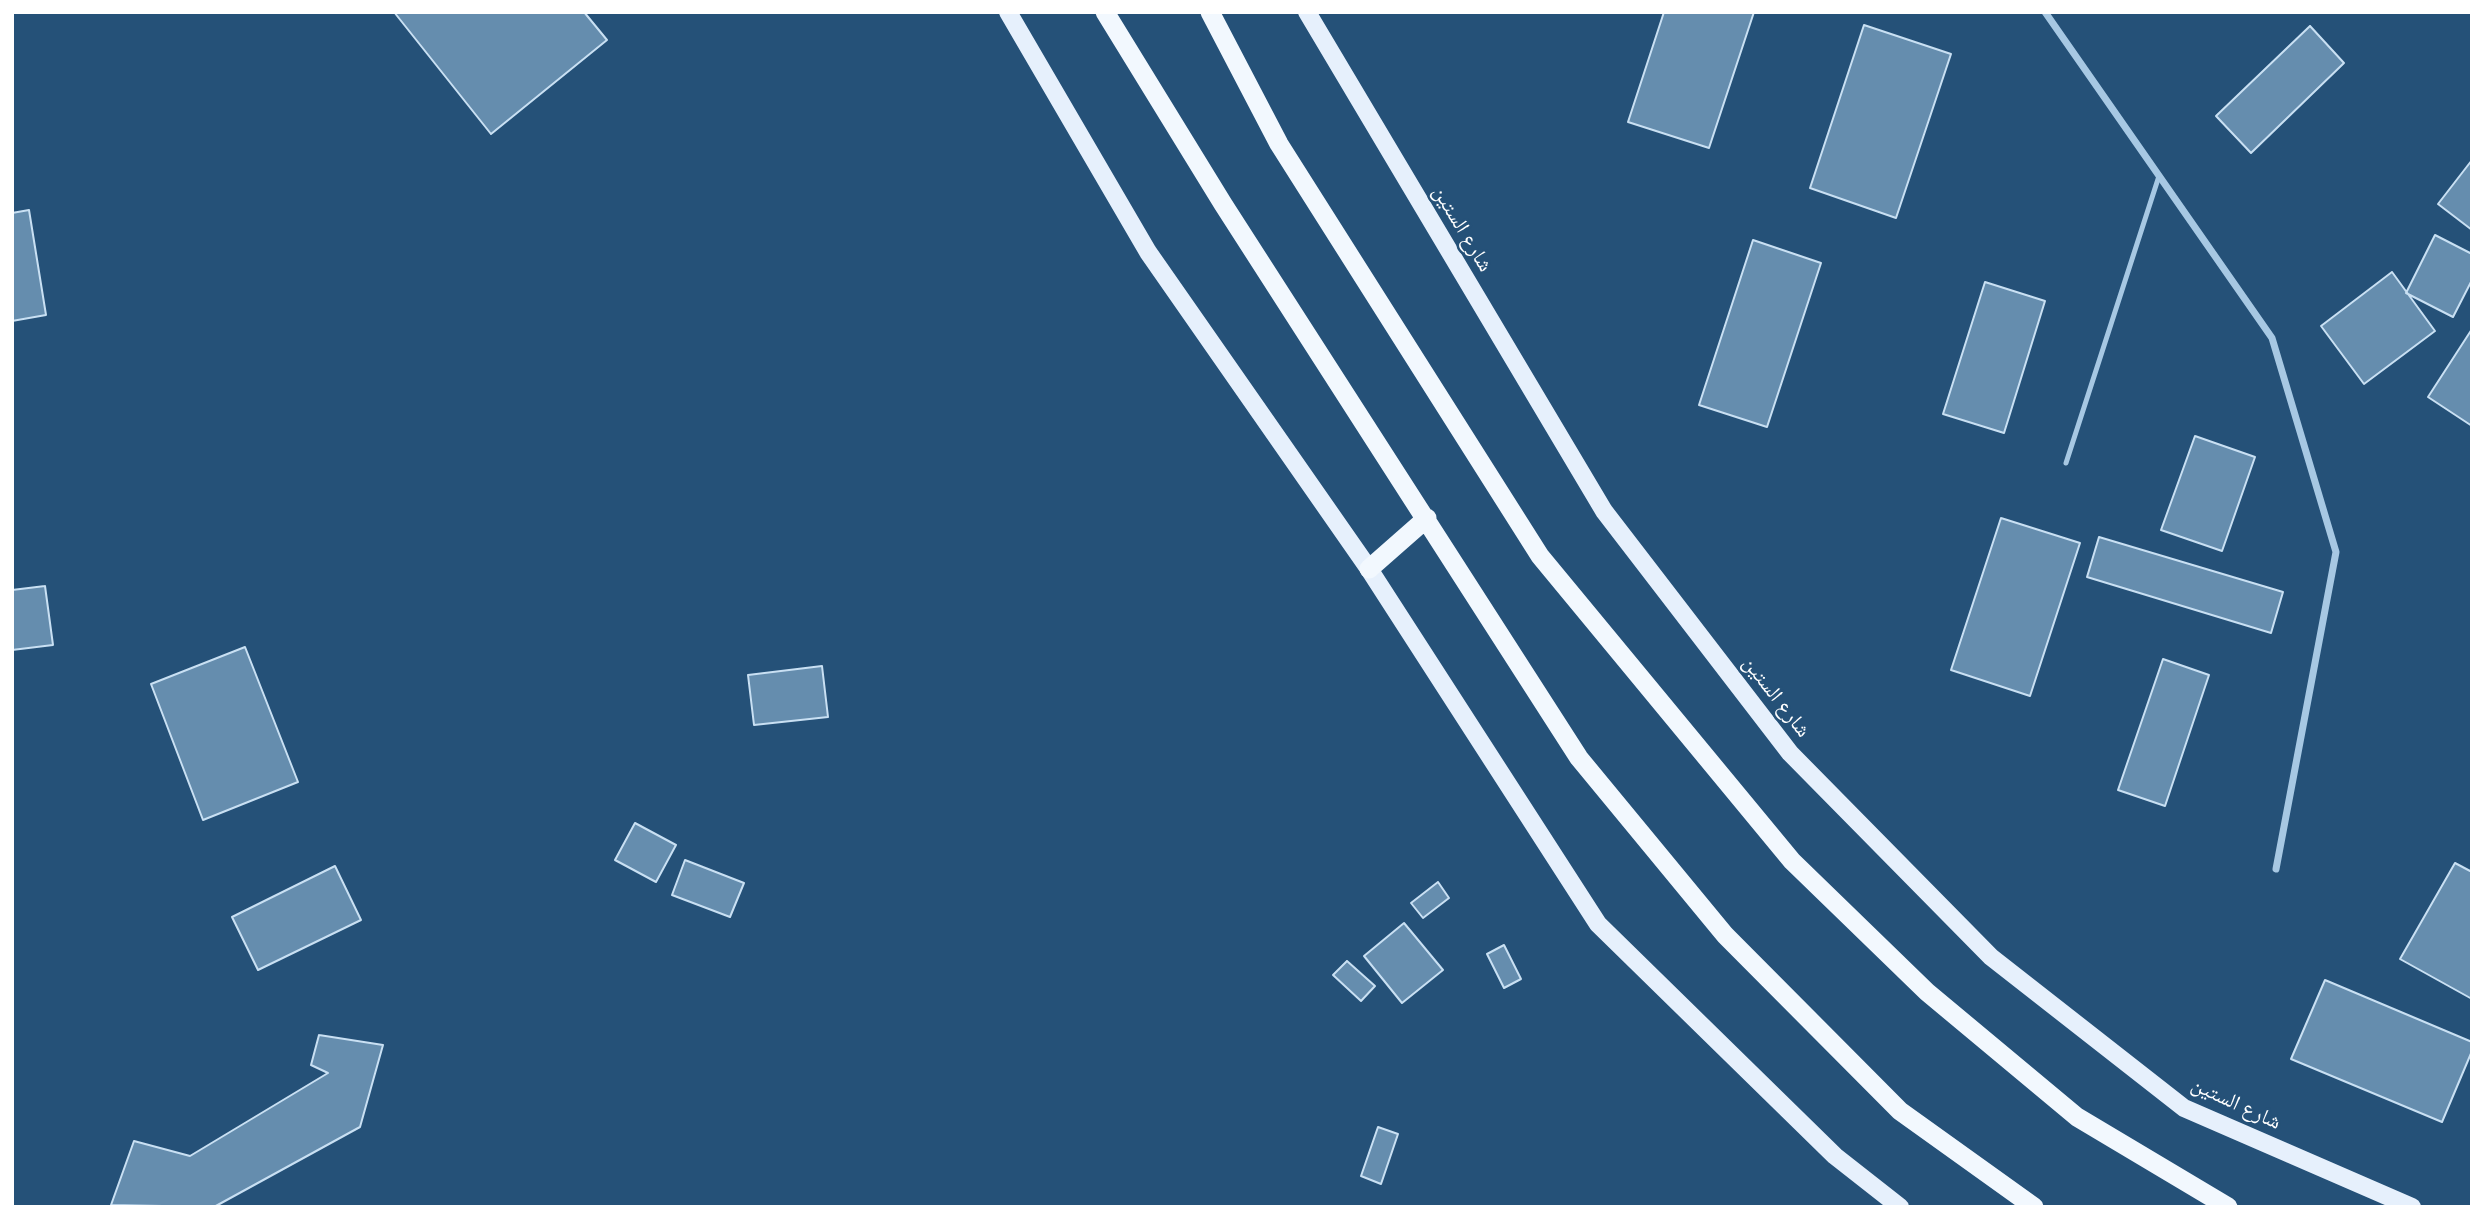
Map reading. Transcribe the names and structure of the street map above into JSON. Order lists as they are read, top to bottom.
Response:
{
  "streets": {
    "main road": ["شارع الستين"]
  }
}
